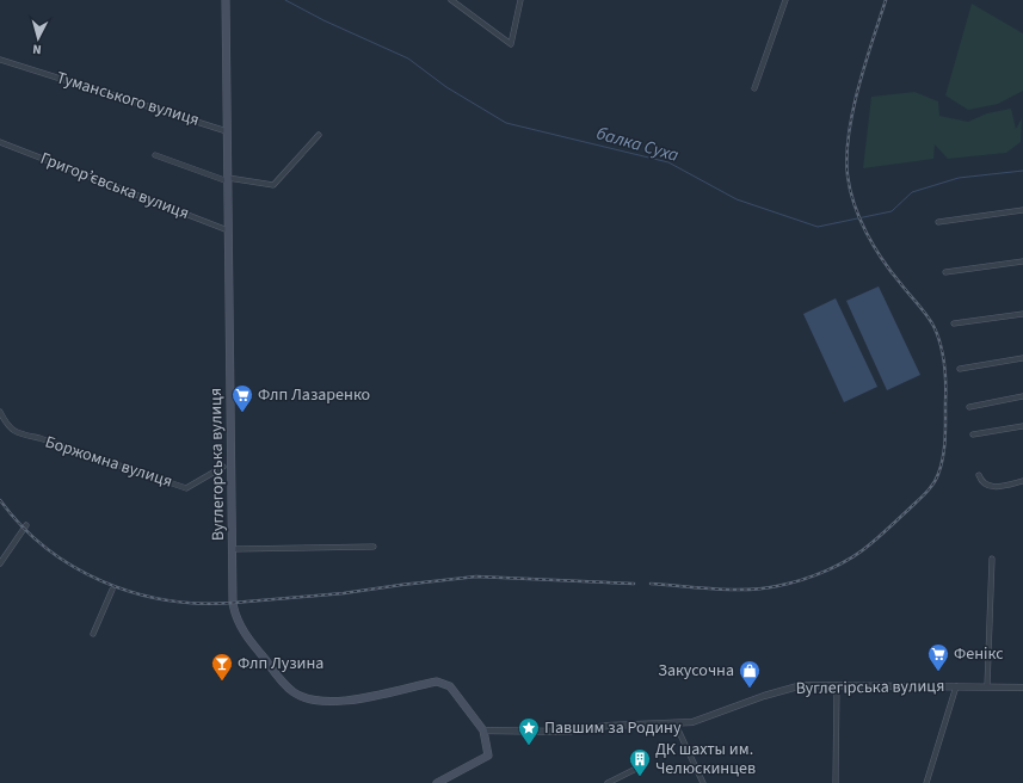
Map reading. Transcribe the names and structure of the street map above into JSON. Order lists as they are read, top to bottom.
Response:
{
  "streets": {
    "main road": ["Вуглегорська вулиця"],
    "street": [
      "Туманського вулиця",
      "Григор’євська вулиця",
      "Боржомна вулиця",
      "Вуглегірська вулиця"
    ]
  },
  "crossings": [
    ["Туманського вулиця", "Вуглегорська вулиця"],
    ["Григор’євська вулиця", "Вуглегорська вулиця"],
    ["Вуглегорська вулиця", "Вуглегірська вулиця"]
  ],
  "water": ["балка Суха"],
  "places": {
    "supermarket": ["Флп Лазаренко", "Фенікс"],
    "bar": ["Флп Лузина"],
    "shop": ["Закусочна"],
    "place": ["Павшим за Родину"],
    "building": ["ДК шахты им. Челюскинцев"]
  },
  "north": "bottom"
}
